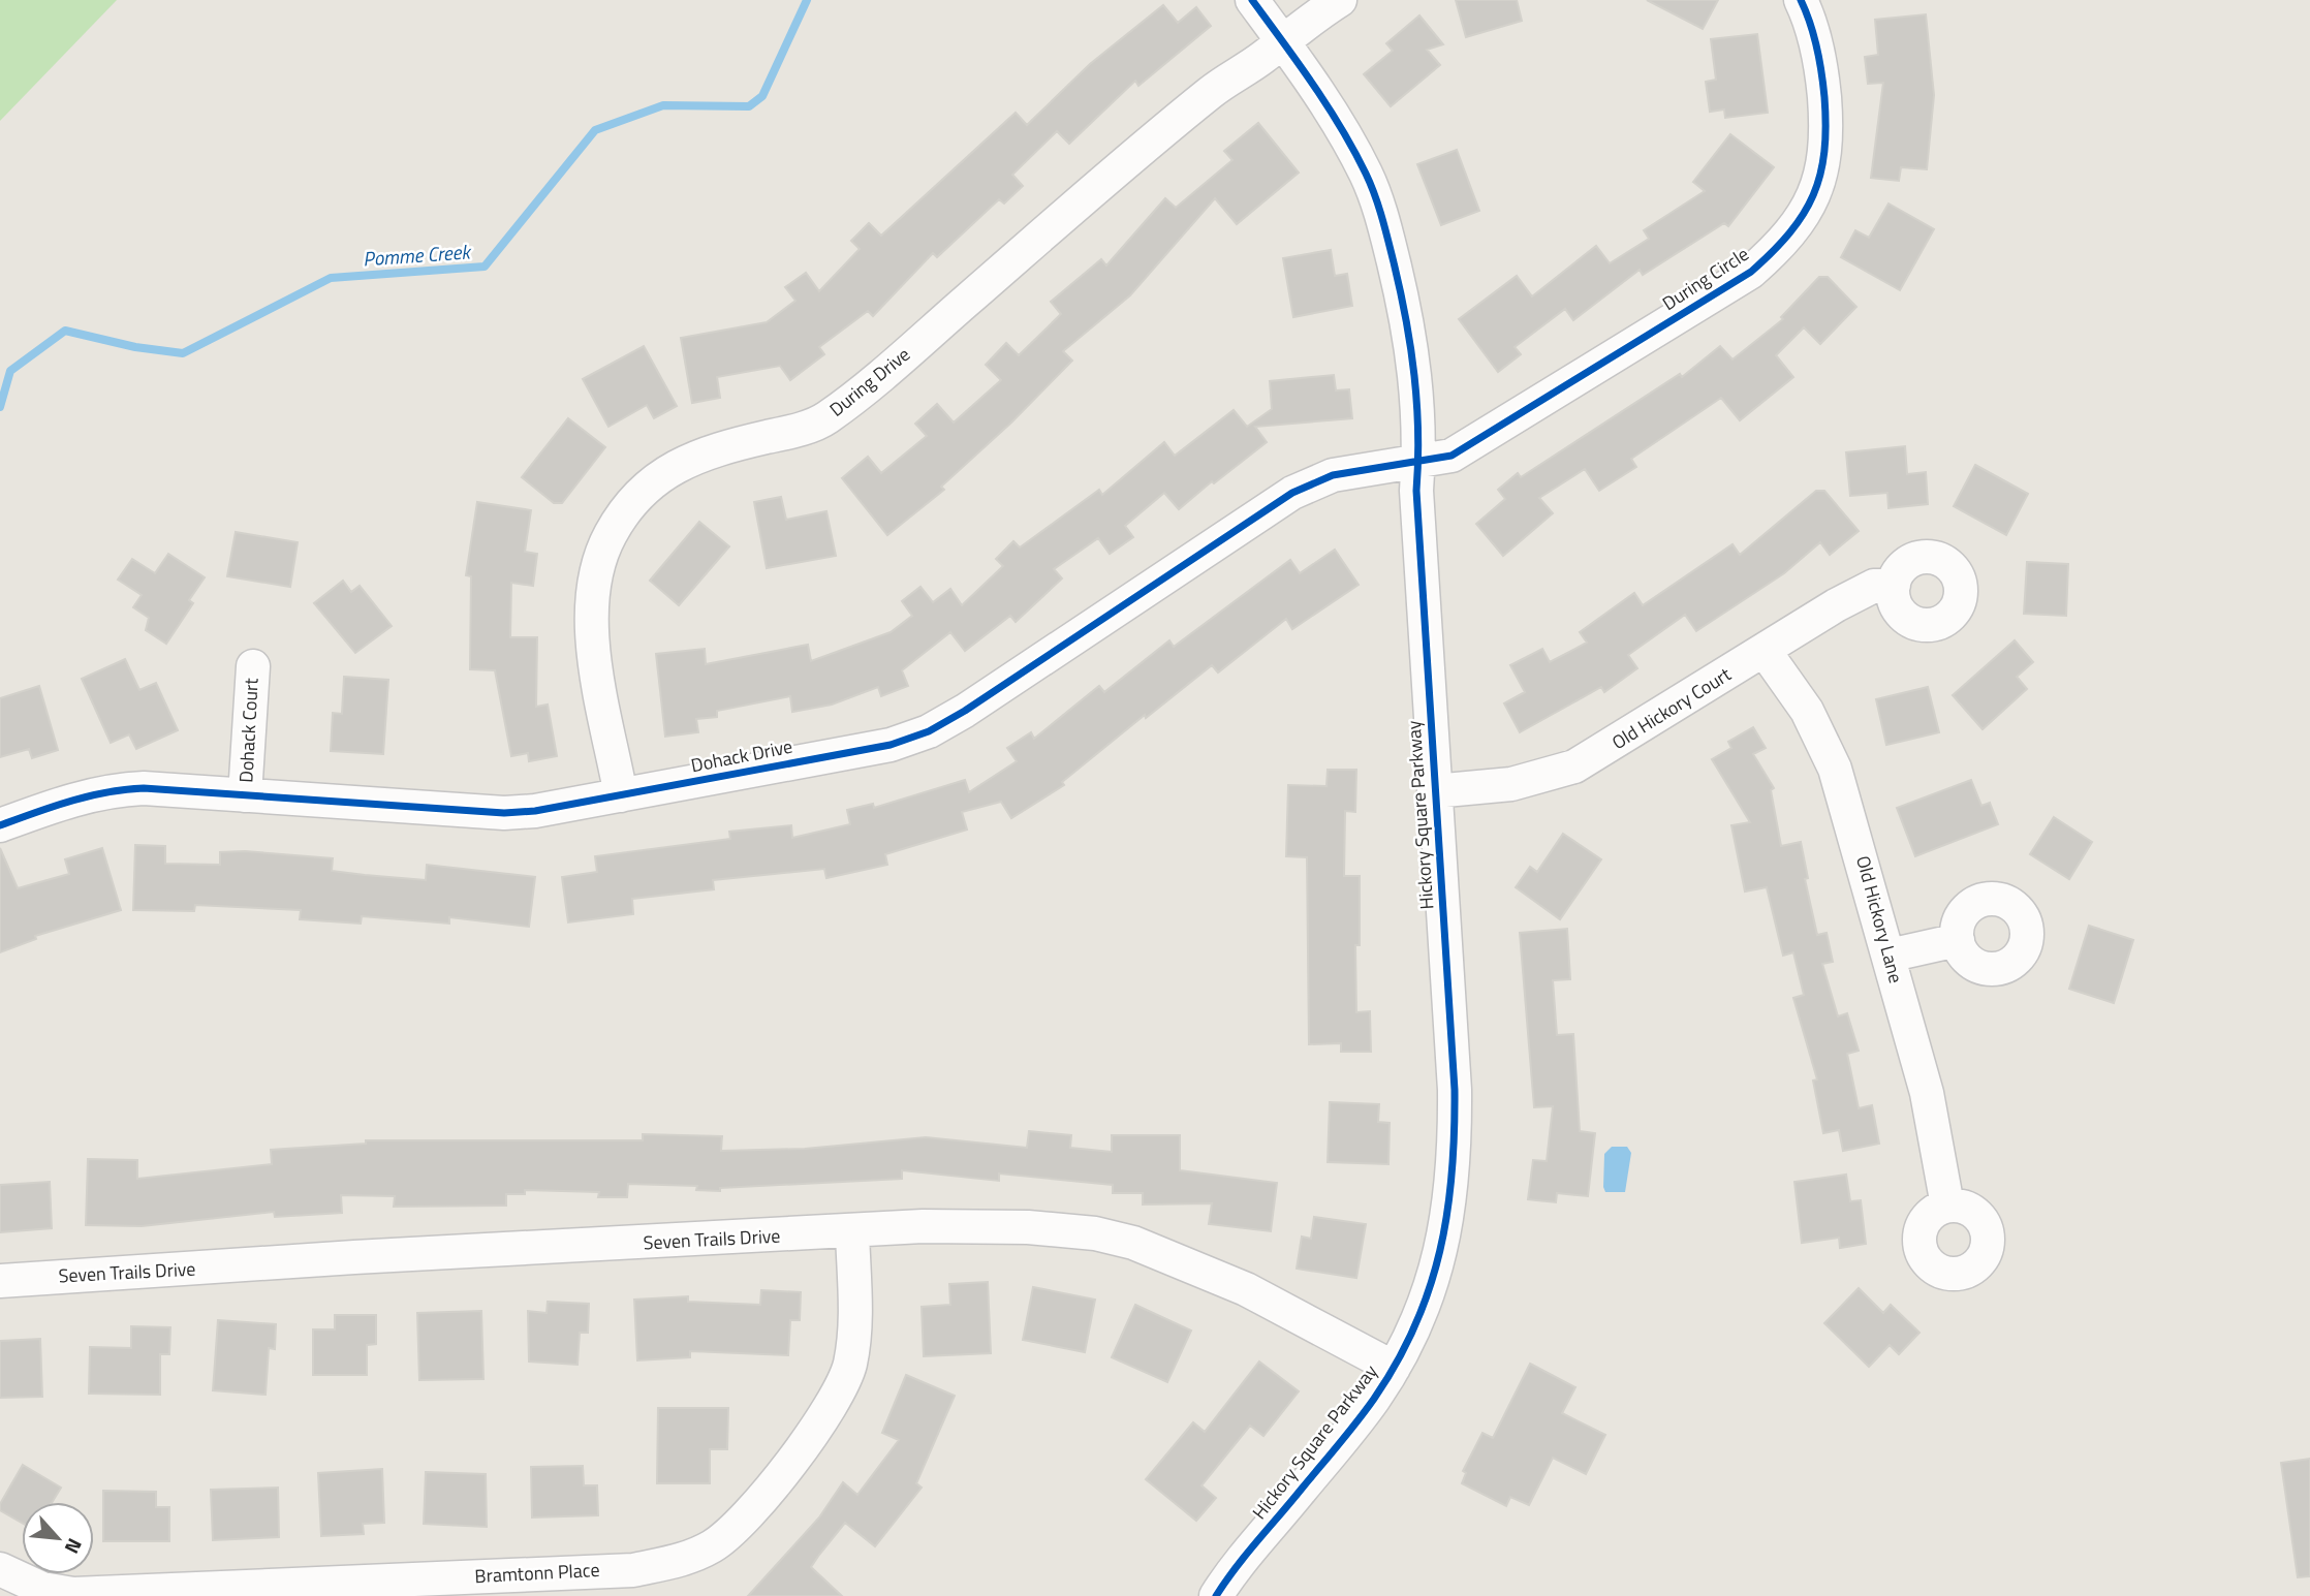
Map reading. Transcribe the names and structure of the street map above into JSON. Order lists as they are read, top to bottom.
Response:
{
  "streets": {
    "street": [
      "During Circle",
      "During Drive",
      "Old Hickory Court",
      "Dohack Court",
      "Dohack Drive",
      "Hickory Square Parkway",
      "Old Hickory Lane",
      "Seven Trails Drive",
      "Bramtonn Place"
    ]
  },
  "crossings": [
    ["During Circle", "Dohack Drive"],
    ["During Circle", "Hickory Square Parkway"],
    ["During Drive", "Dohack Drive"],
    ["During Drive", "Hickory Square Parkway"],
    ["Old Hickory Court", "Hickory Square Parkway"],
    ["Old Hickory Court", "Old Hickory Lane"],
    ["Dohack Court", "Dohack Drive"],
    ["Dohack Drive", "Hickory Square Parkway"],
    ["Hickory Square Parkway", "Seven Trails Drive"],
    ["Seven Trails Drive", "Bramtonn Place"]
  ],
  "water": ["Pomme Creek"],
  "north": "bottom right"
}
